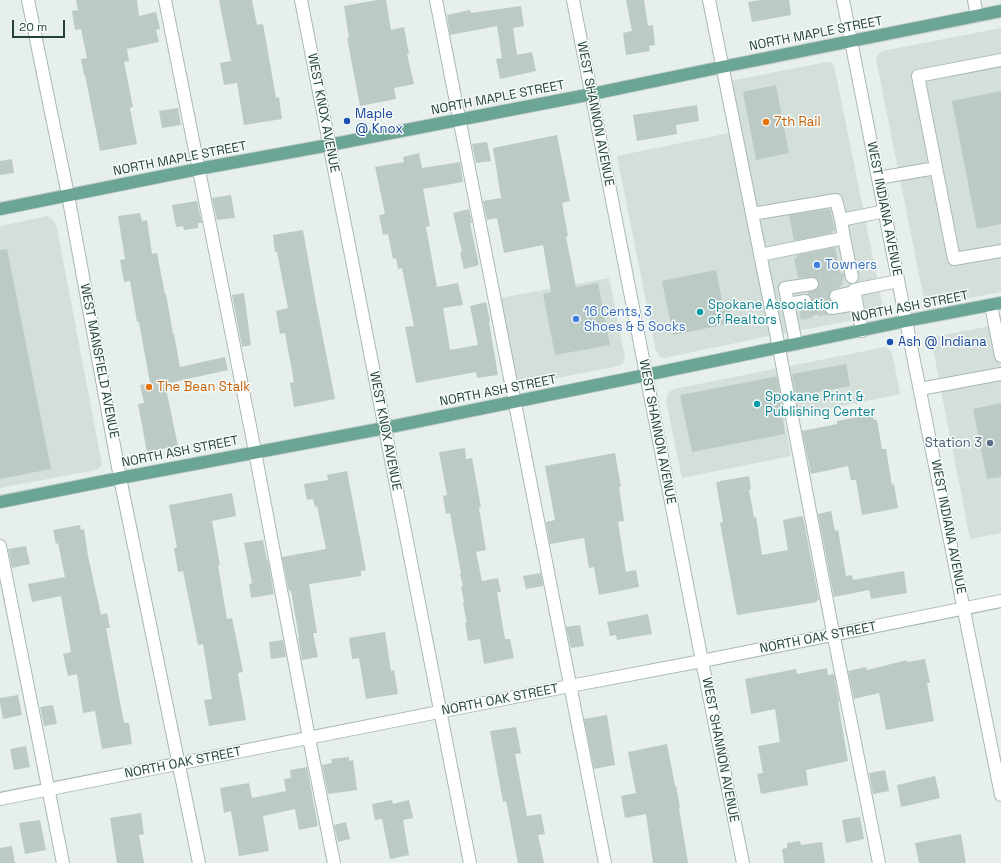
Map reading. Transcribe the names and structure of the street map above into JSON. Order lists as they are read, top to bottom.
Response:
{
  "streets": {
    "main road": ["NORTH MAPLE STREET", "NORTH ASH STREET"],
    "street": [
      "WEST KNOX AVENUE",
      "WEST SHANNON AVENUE",
      "WEST INDIANA AVENUE",
      "WEST MANSFIELD AVENUE",
      "NORTH OAK STREET"
    ]
  },
  "crossings": [
    ["NORTH MAPLE STREET", "WEST KNOX AVENUE"],
    ["NORTH MAPLE STREET", "WEST SHANNON AVENUE"],
    ["NORTH MAPLE STREET", "WEST INDIANA AVENUE"],
    ["NORTH MAPLE STREET", "WEST MANSFIELD AVENUE"],
    ["WEST KNOX AVENUE", "NORTH ASH STREET"],
    ["WEST KNOX AVENUE", "NORTH OAK STREET"],
    ["WEST SHANNON AVENUE", "NORTH ASH STREET"],
    ["WEST SHANNON AVENUE", "NORTH OAK STREET"],
    ["WEST INDIANA AVENUE", "NORTH ASH STREET"],
    ["WEST INDIANA AVENUE", "NORTH OAK STREET"],
    ["NORTH ASH STREET", "WEST MANSFIELD AVENUE"],
    ["WEST MANSFIELD AVENUE", "NORTH OAK STREET"]
  ],
  "places": [
    "Maple @ Knox",
    "7th Rail",
    "Towners",
    "Spokane Association of Realtors",
    "16 Cents, 3 Shoes & 5 Socks",
    "Ash @ Indiana",
    "The Bean Stalk",
    "Spokane Print & Publishing Center",
    "Station 3"
  ],
  "scale_bar": "20 m"
}
